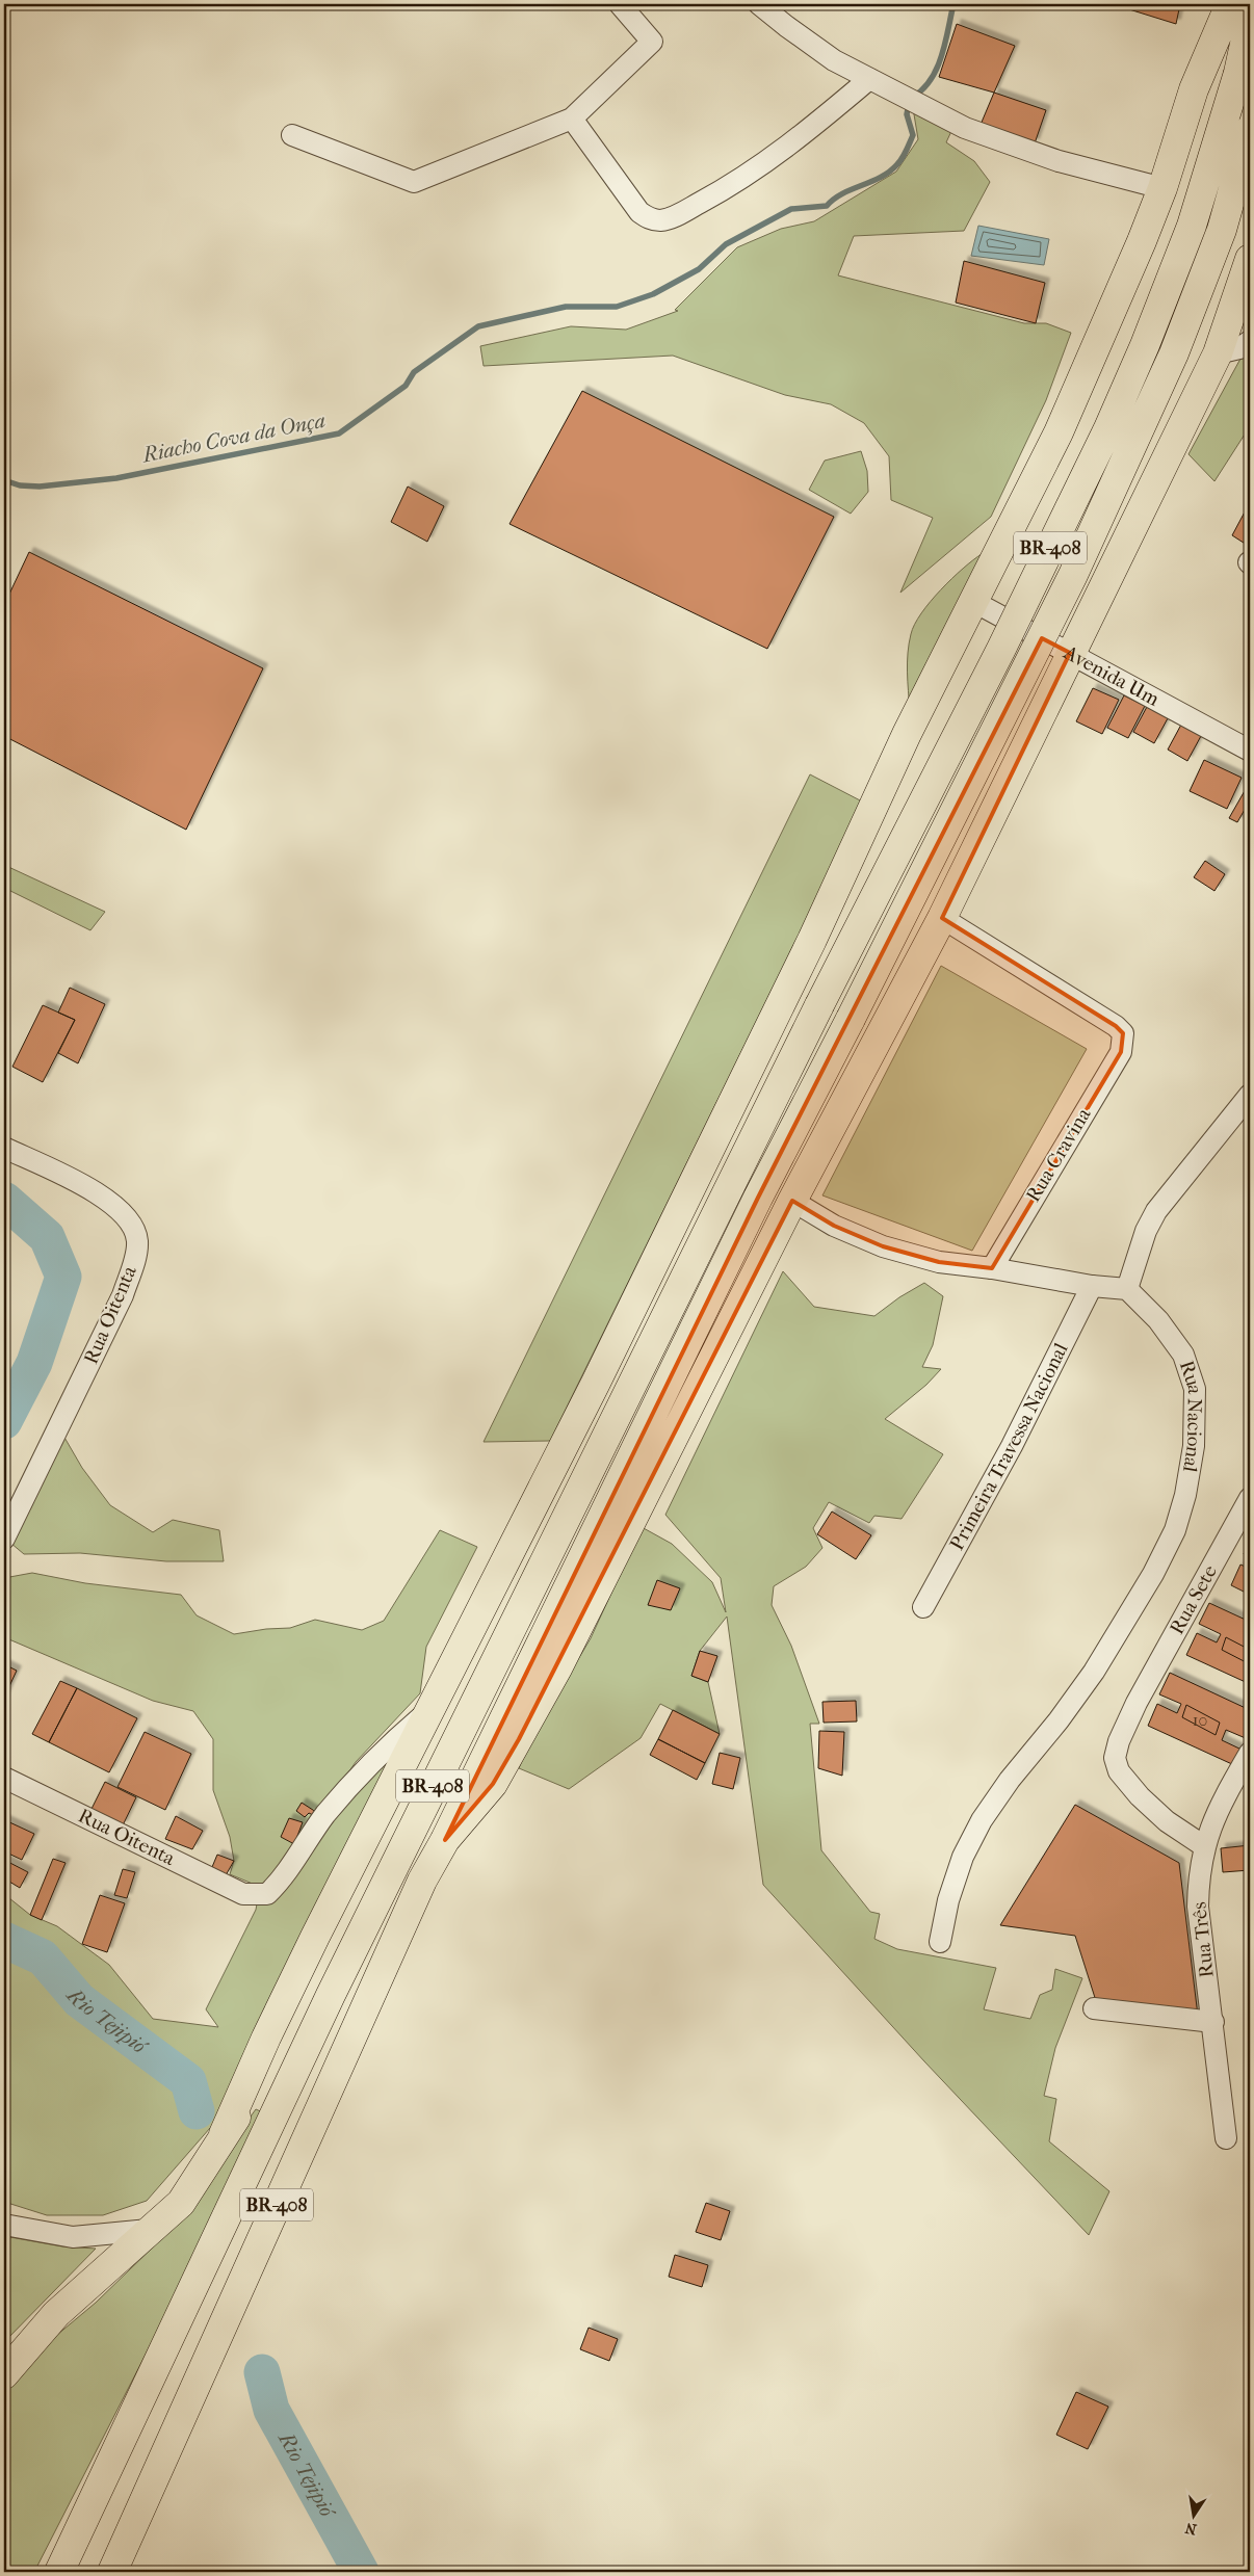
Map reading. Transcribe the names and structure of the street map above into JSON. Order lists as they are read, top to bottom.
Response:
{
  "streets": {
    "highway": ["BR-408"],
    "street": [
      "Avenida Um",
      "Rua Cravina",
      "Rua Oitenta",
      "Rua Nacional",
      "Primeira Travessa Nacional",
      "Rua Sete",
      "Rua Três"
    ]
  },
  "crossings": [
    ["Rua Sete", "Rua Três"]
  ],
  "water": ["Riacho Cova da Onça", "Rio Tejipió"],
  "house_numbers": ["10"],
  "north": "bottom"
}
